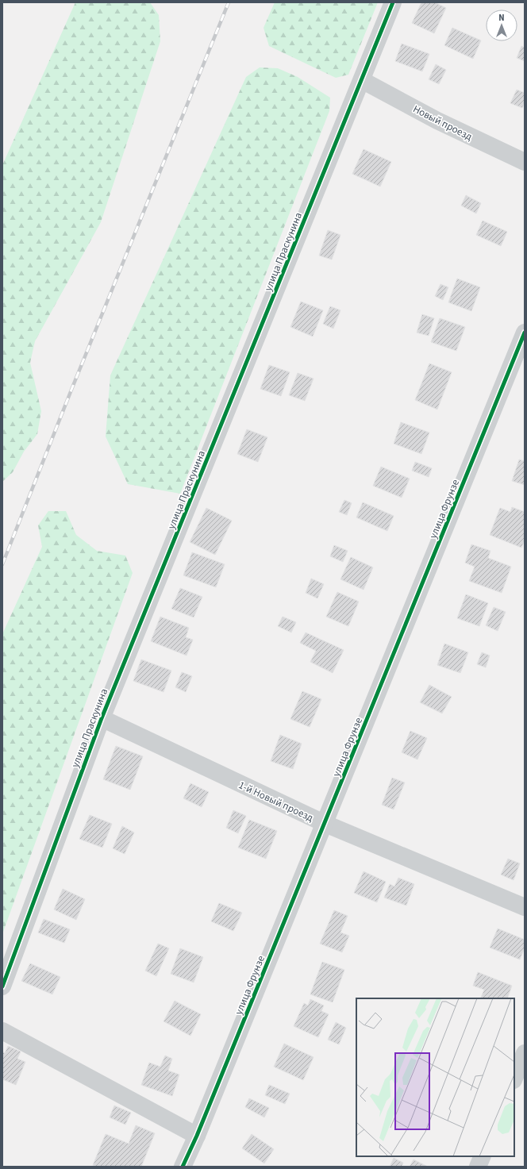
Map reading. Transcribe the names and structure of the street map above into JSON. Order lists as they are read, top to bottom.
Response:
{
  "streets": {
    "street": [
      "Новый проезд",
      "улица Праскунина",
      "улица Фрунзе",
      "1-й Новый проезд"
    ]
  },
  "crossings": [
    ["Новый проезд", "улица Праскунина"],
    ["улица Праскунина", "1-й Новый проезд"],
    ["улица Фрунзе", "1-й Новый проезд"]
  ],
  "north": "top"
}
